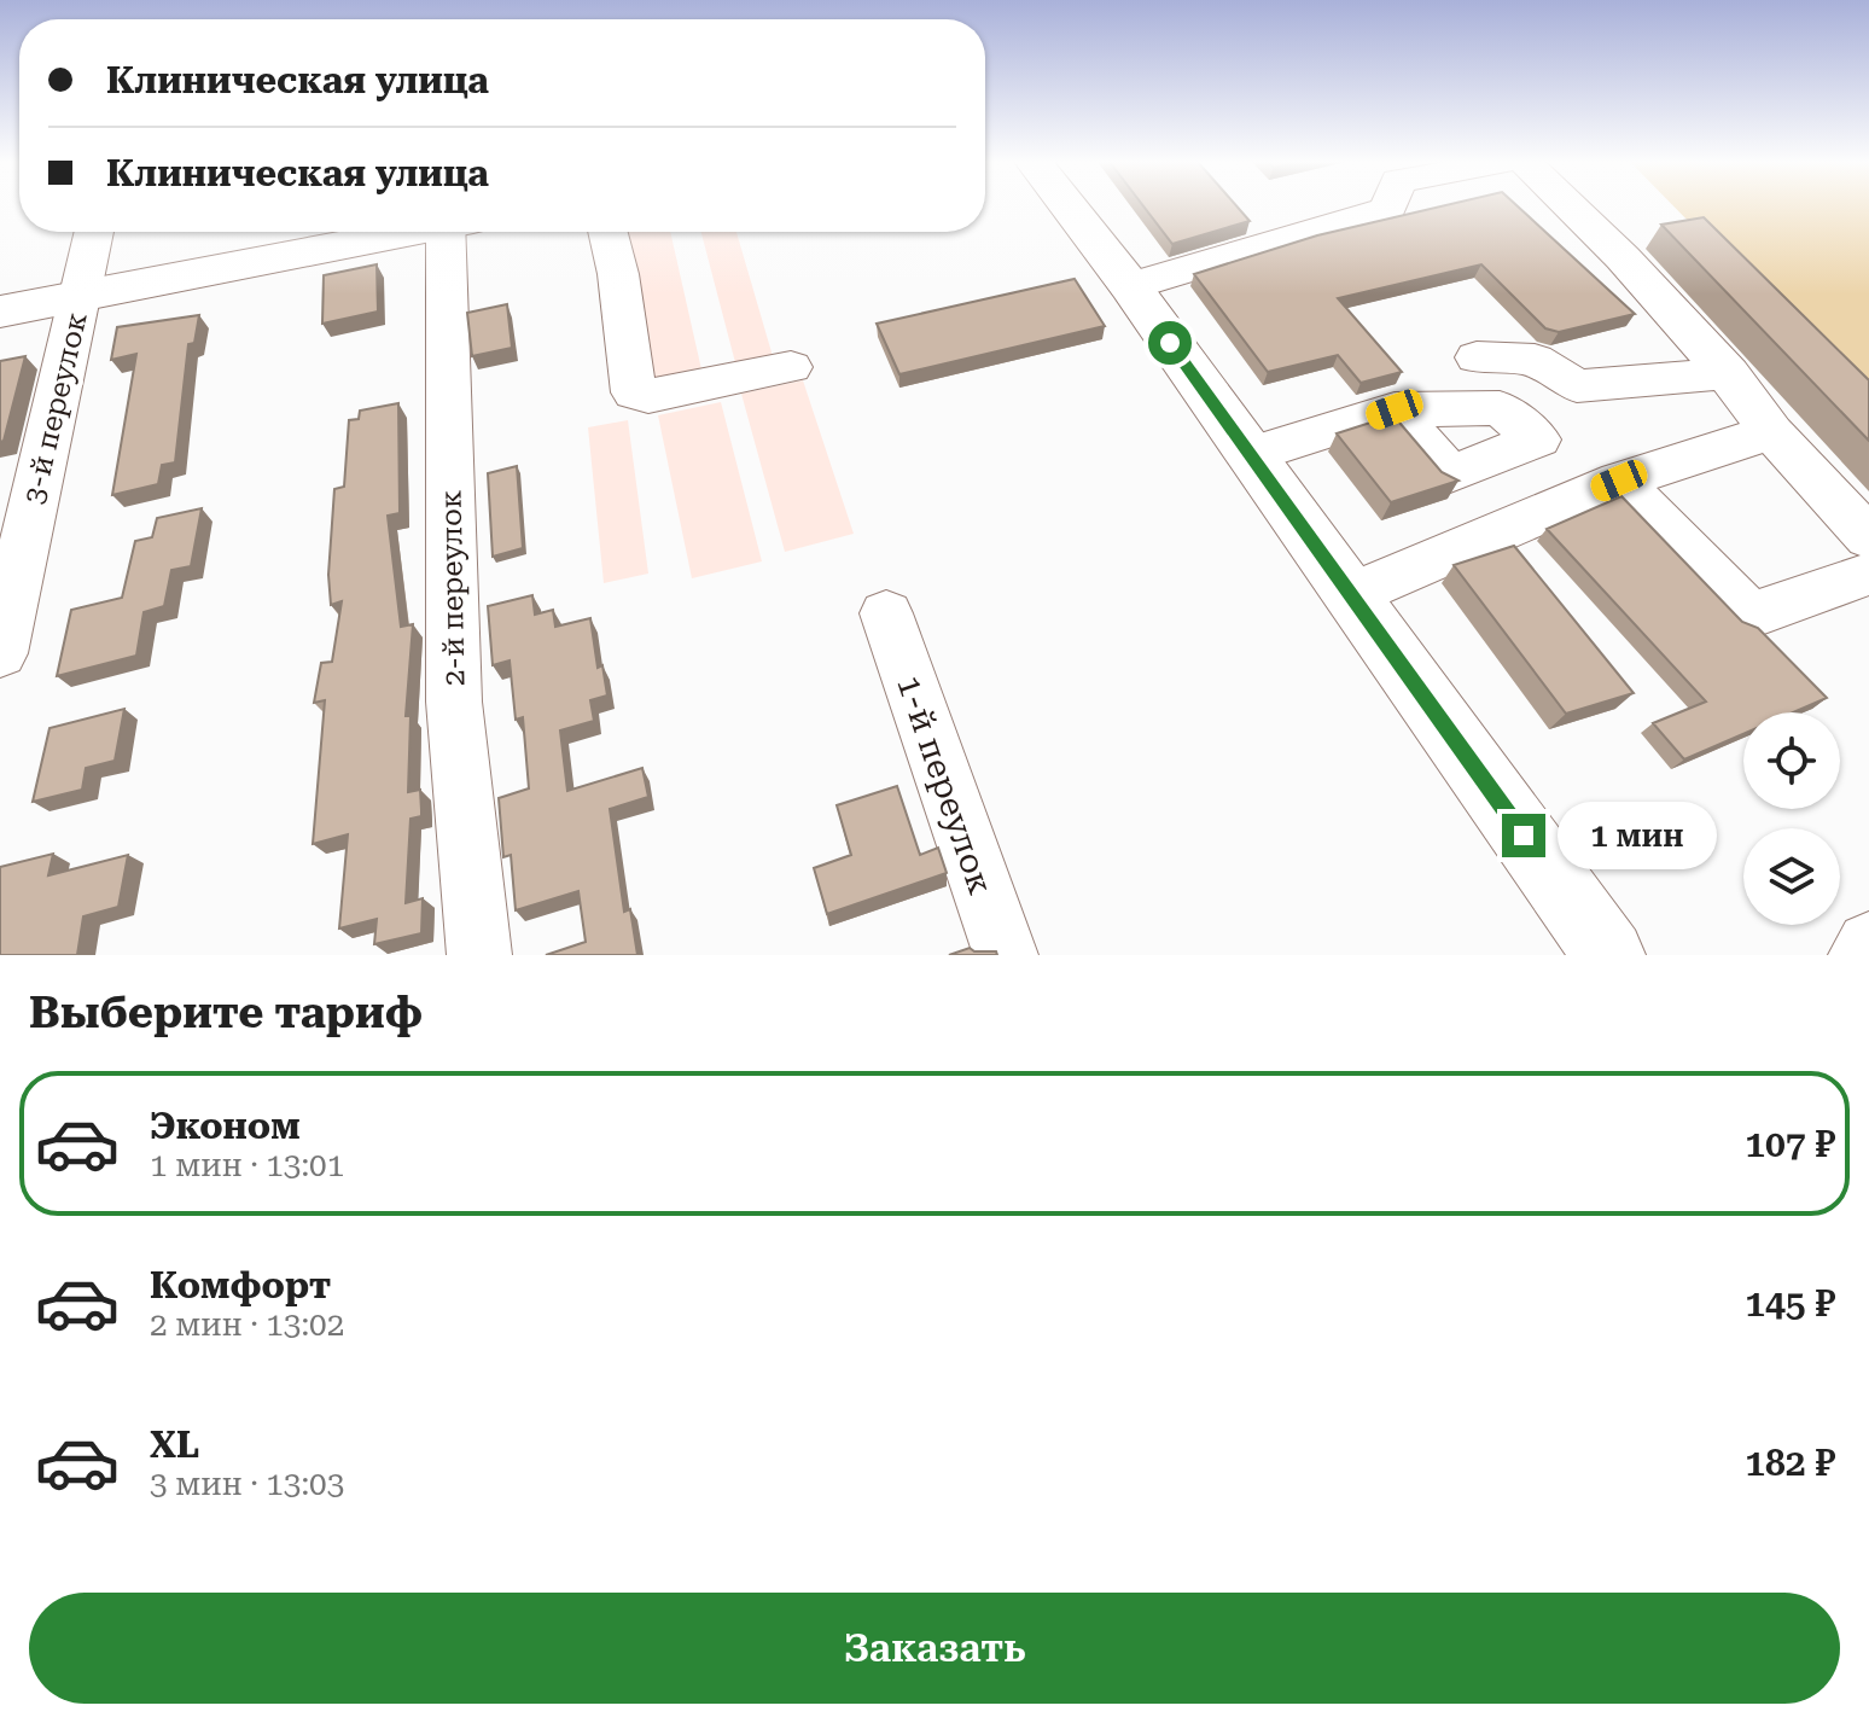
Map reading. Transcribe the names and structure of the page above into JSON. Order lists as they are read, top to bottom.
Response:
{
  "streets": {
    "street": ["3-й переулок", "2-й переулок", "1-й переулок"]
  },
  "page": {
    "banner": ["Клиническая улица", "Клиническая улица"],
    "bubble": "1 мин",
    "heading": "Выберите тариф",
    "list": [
      {
        "name": "Эконом",
        "note": "1 мин · 13:01",
        "value": "107 ₽"
      },
      {
        "name": "Комфорт",
        "note": "2 мин · 13:02",
        "value": "145 ₽"
      },
      {
        "name": "XL",
        "note": "3 мин · 13:03",
        "value": "182 ₽"
      }
    ],
    "buttons": "Заказать"
  }
}
